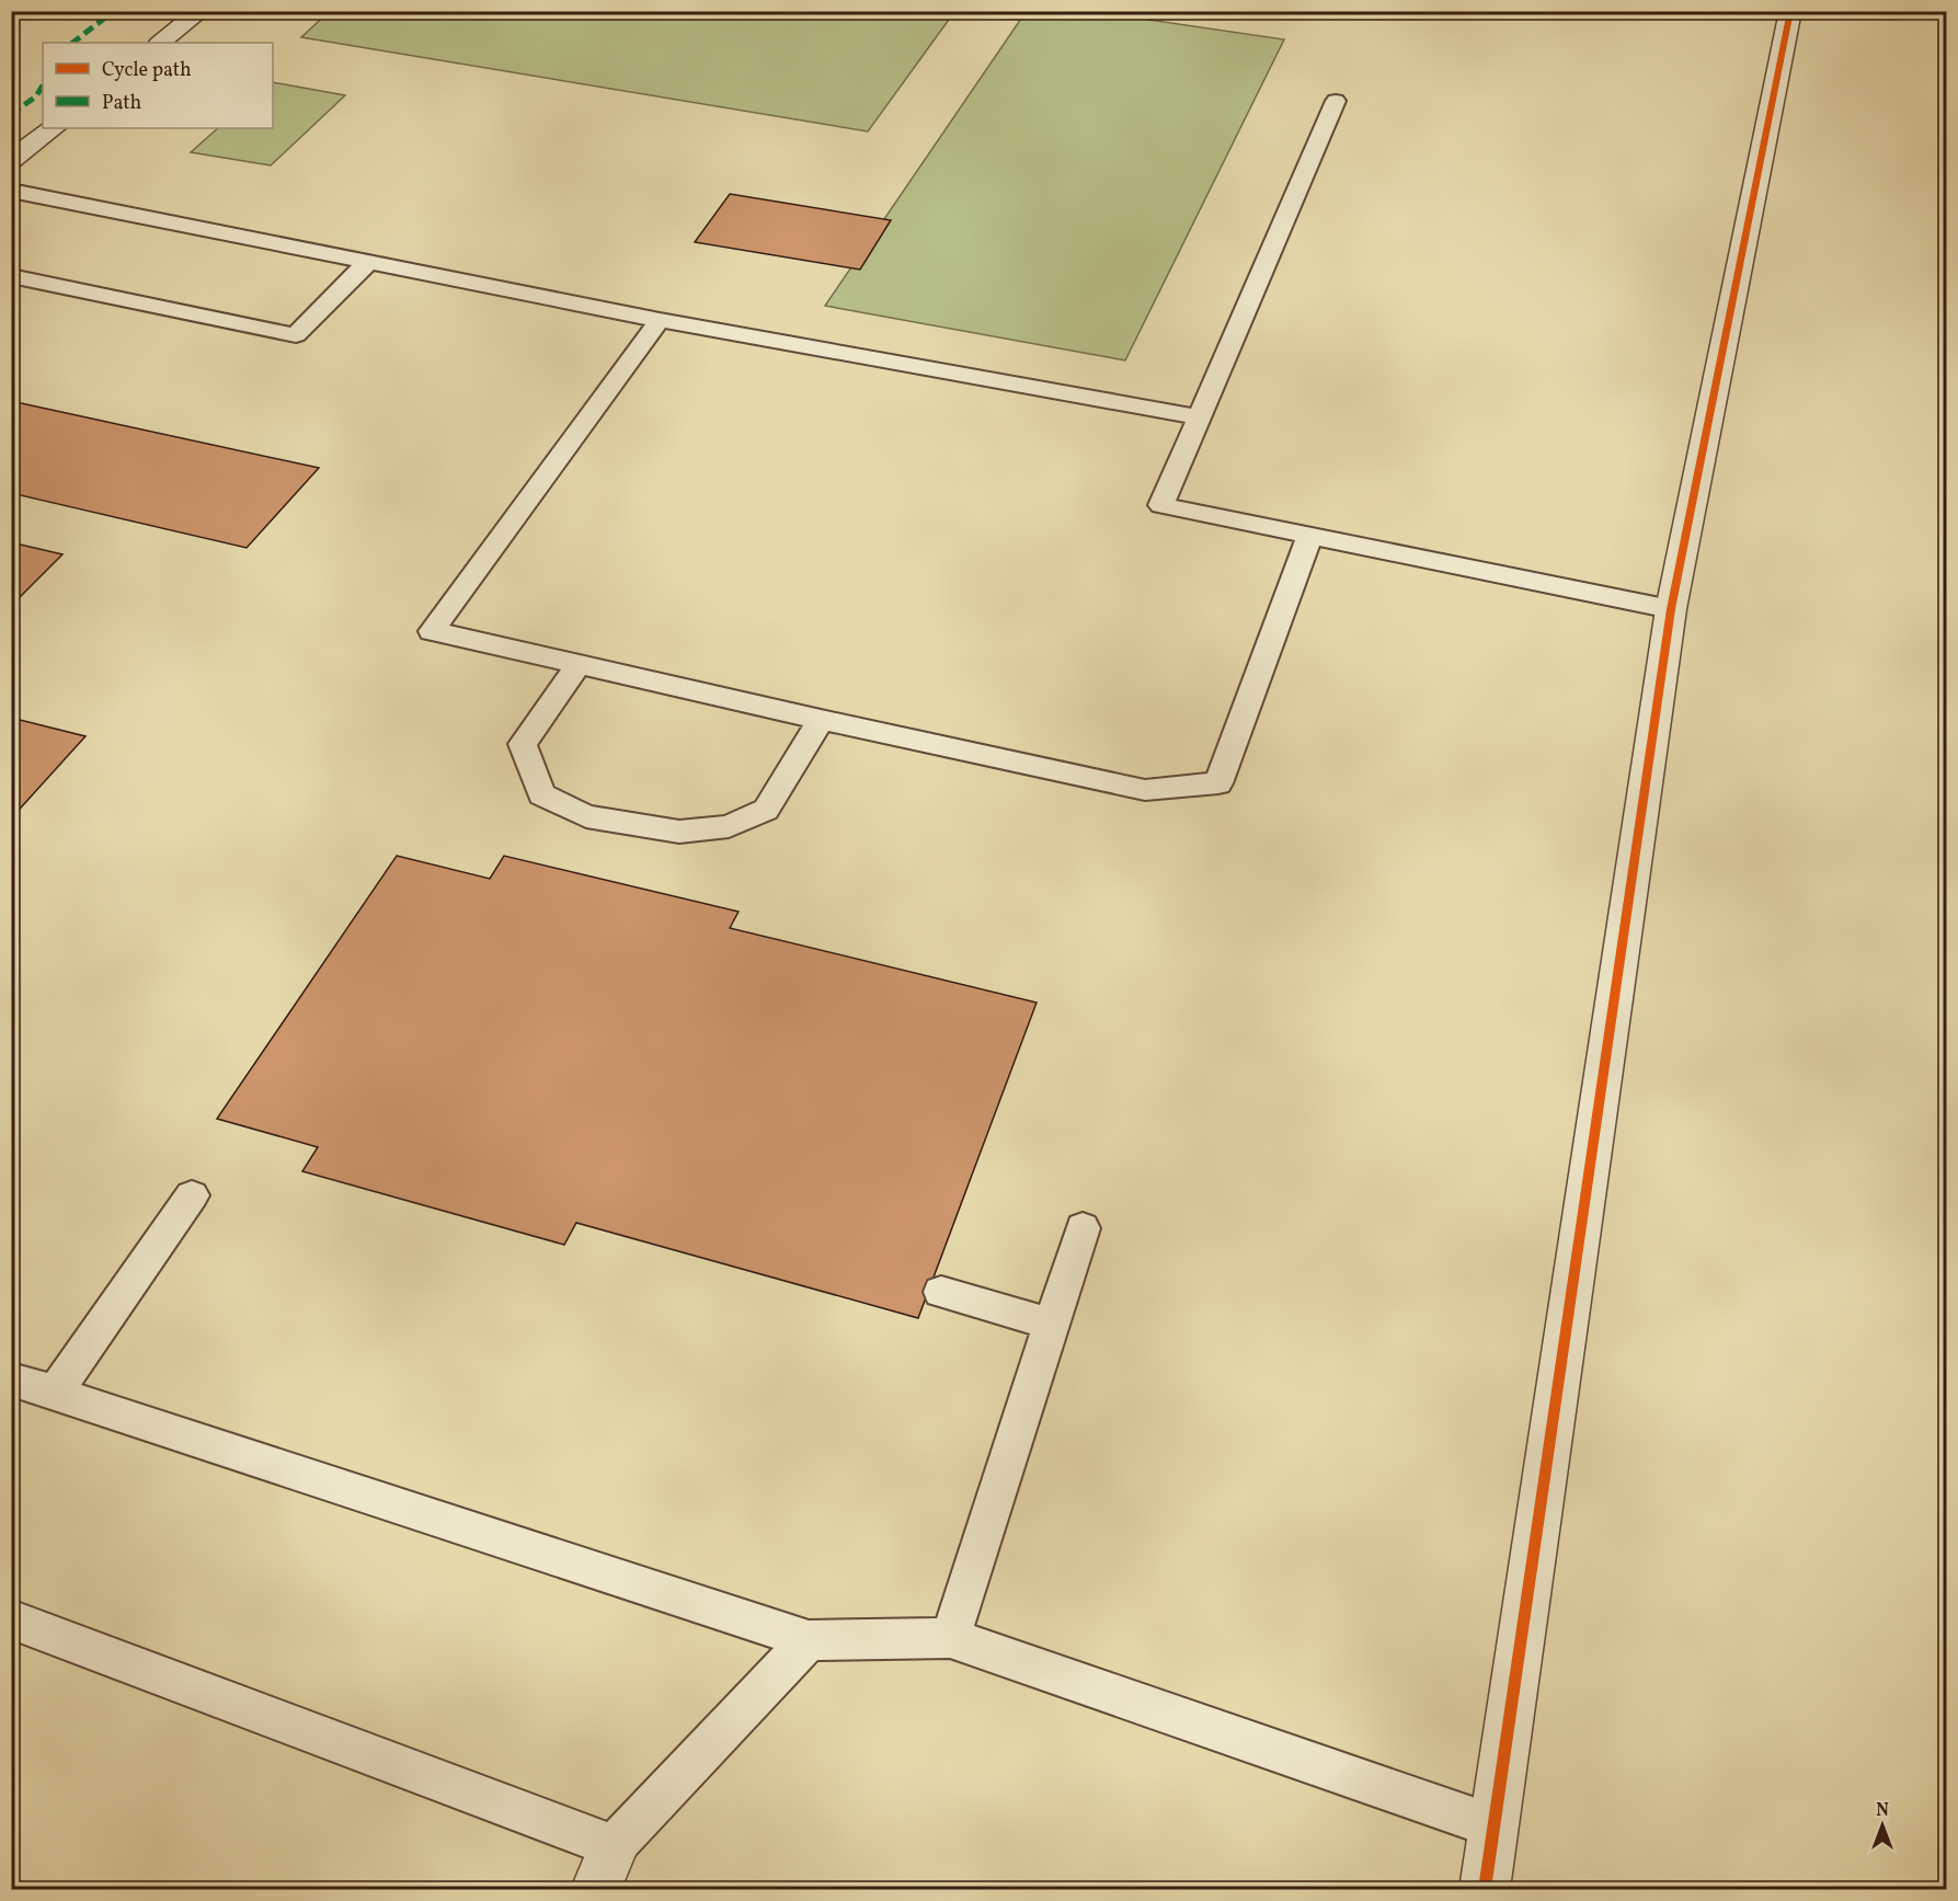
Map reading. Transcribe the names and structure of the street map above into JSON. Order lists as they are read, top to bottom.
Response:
{
  "legend": ["Cycle path", "Path"],
  "north": "top"
}
